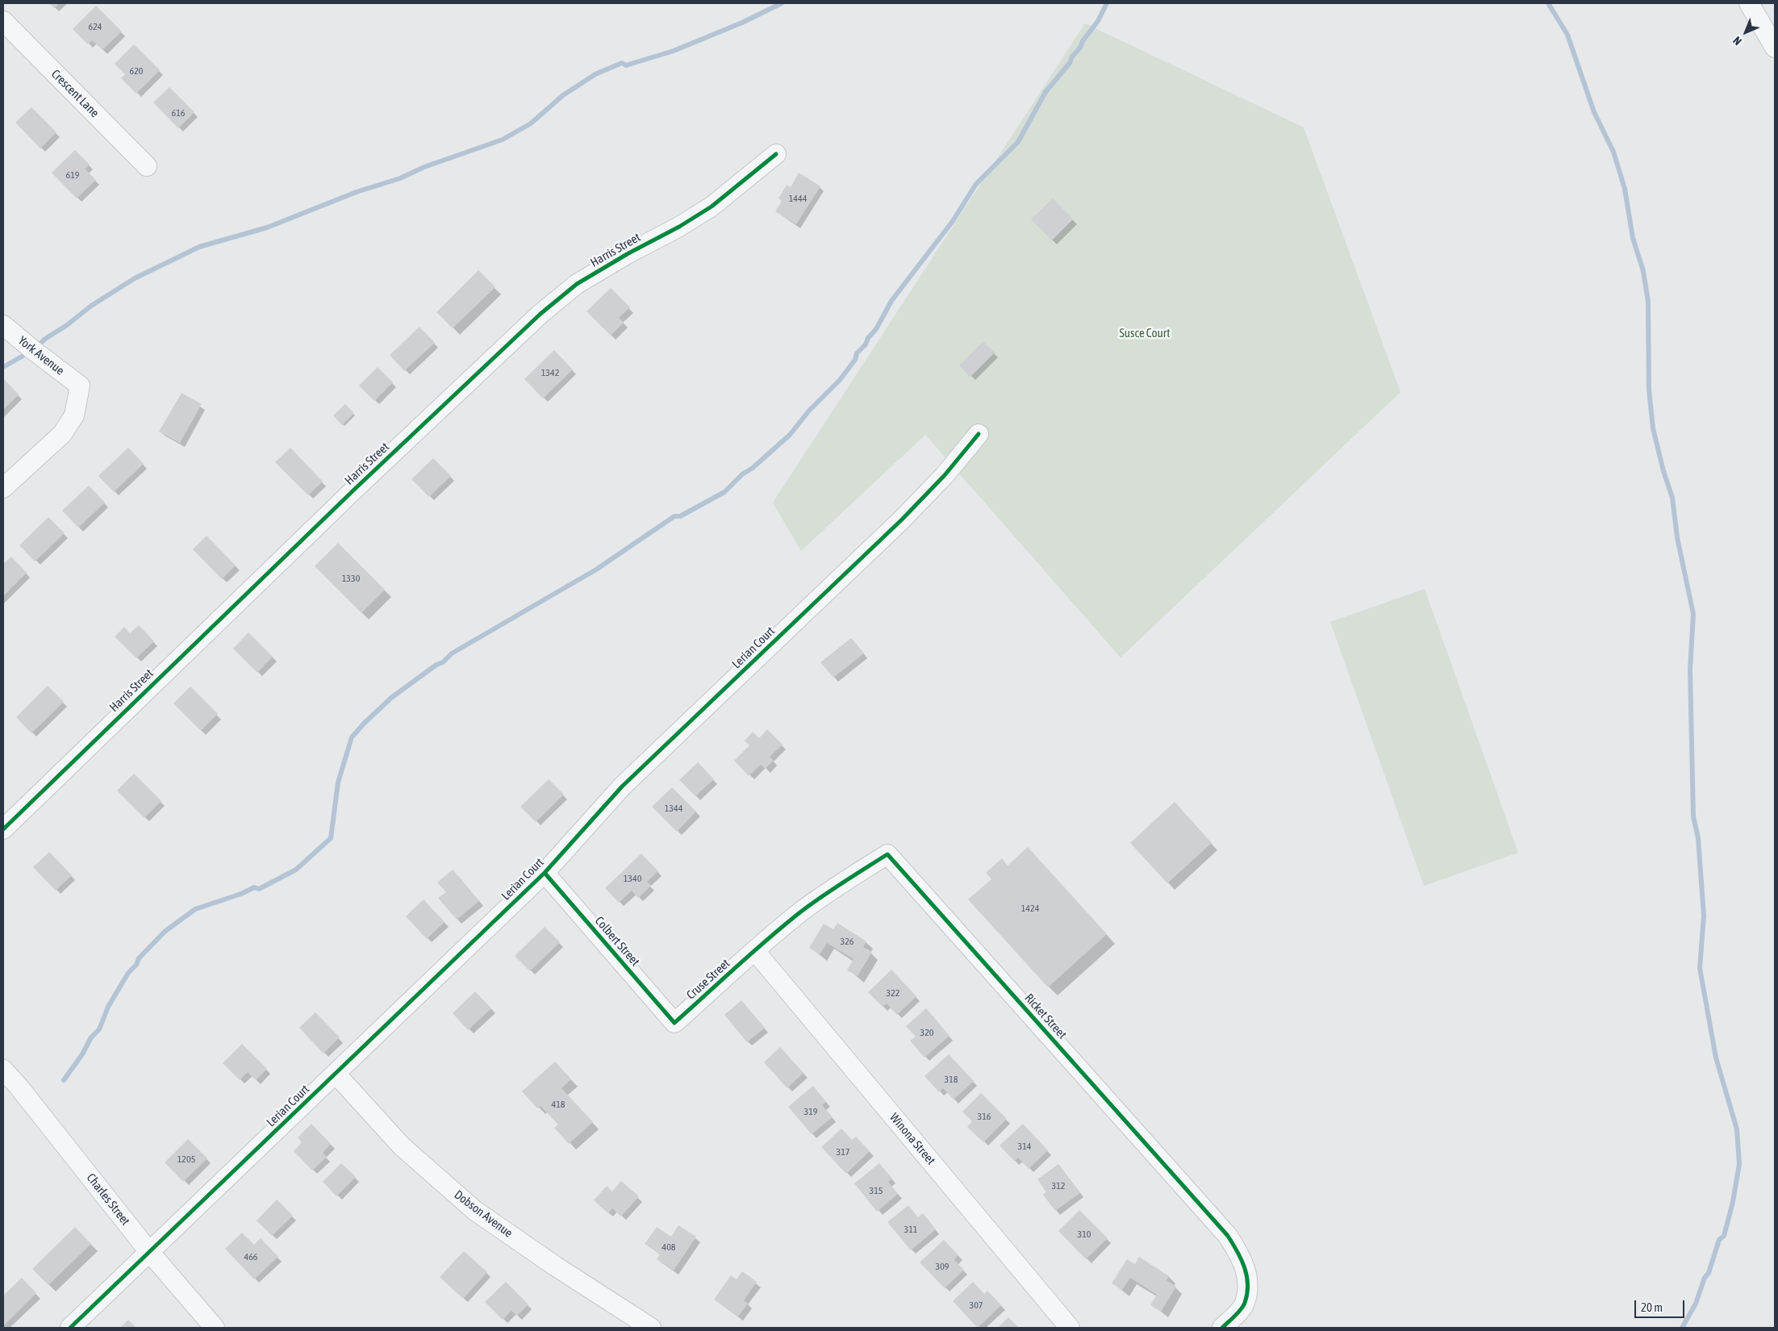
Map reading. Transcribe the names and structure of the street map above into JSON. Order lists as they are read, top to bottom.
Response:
{
  "streets": {
    "street": [
      "Crescent Lane",
      "Harris Street",
      "York Avenue",
      "Lerian Court",
      "Colbert Street",
      "Cruse Street",
      "Ricket Street",
      "Winona Street",
      "Charles Street",
      "Dobson Avenue"
    ]
  },
  "crossings": [
    ["Lerian Court", "Colbert Street"],
    ["Lerian Court", "Charles Street"],
    ["Lerian Court", "Dobson Avenue"],
    ["Colbert Street", "Cruse Street"],
    ["Cruse Street", "Ricket Street"],
    ["Cruse Street", "Winona Street"],
    ["Ricket Street", "Winona Street"]
  ],
  "parks": ["Susce Court"],
  "house_numbers": [
    "624",
    "620",
    "616",
    "619",
    "1444",
    "1342",
    "1330",
    "1344",
    "1340",
    "1424",
    "326",
    "322",
    "320",
    "318",
    "418",
    "319",
    "316",
    "314",
    "317",
    "1205",
    "312",
    "315",
    "311",
    "310",
    "408",
    "466",
    "309",
    "307"
  ],
  "scale_bar": "20 m",
  "north": "bottom left"
}
